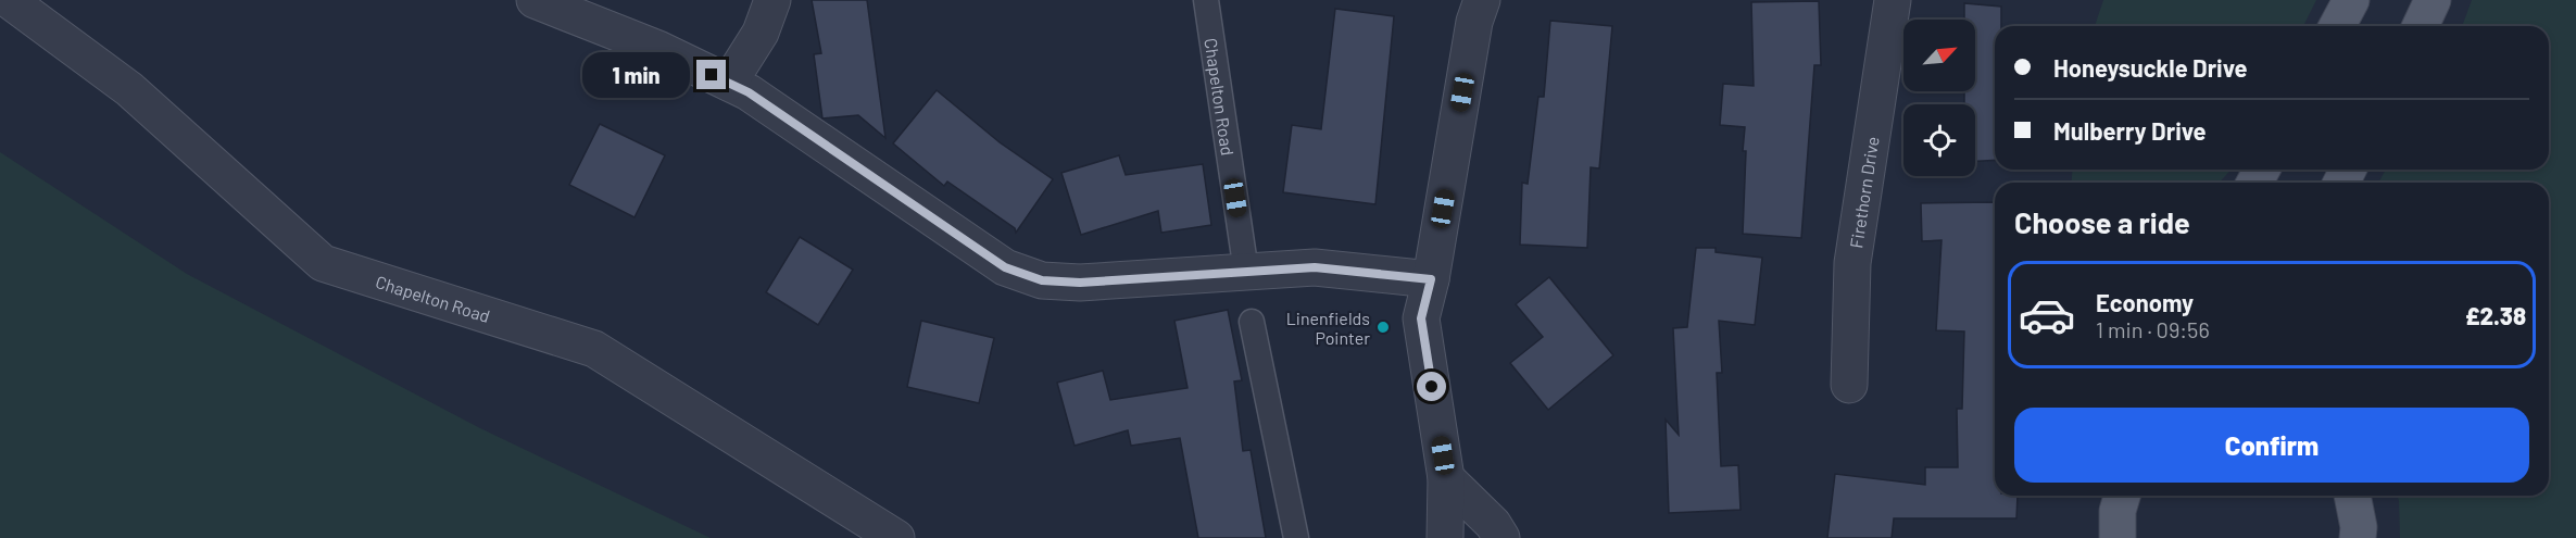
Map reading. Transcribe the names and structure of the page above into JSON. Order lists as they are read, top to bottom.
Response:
{
  "streets": {
    "street": ["Chapelton Road", "Firethorn Drive"]
  },
  "places": ["Linenfields Pointer"],
  "north": "top right",
  "page": {
    "banner": ["Honeysuckle Drive", "Mulberry Drive"],
    "bubble": "1 min",
    "heading": "Choose a ride",
    "list": [
      {
        "name": "Economy",
        "note": "1 min · 09:56",
        "value": "£2.38"
      }
    ],
    "buttons": "Confirm"
  }
}
